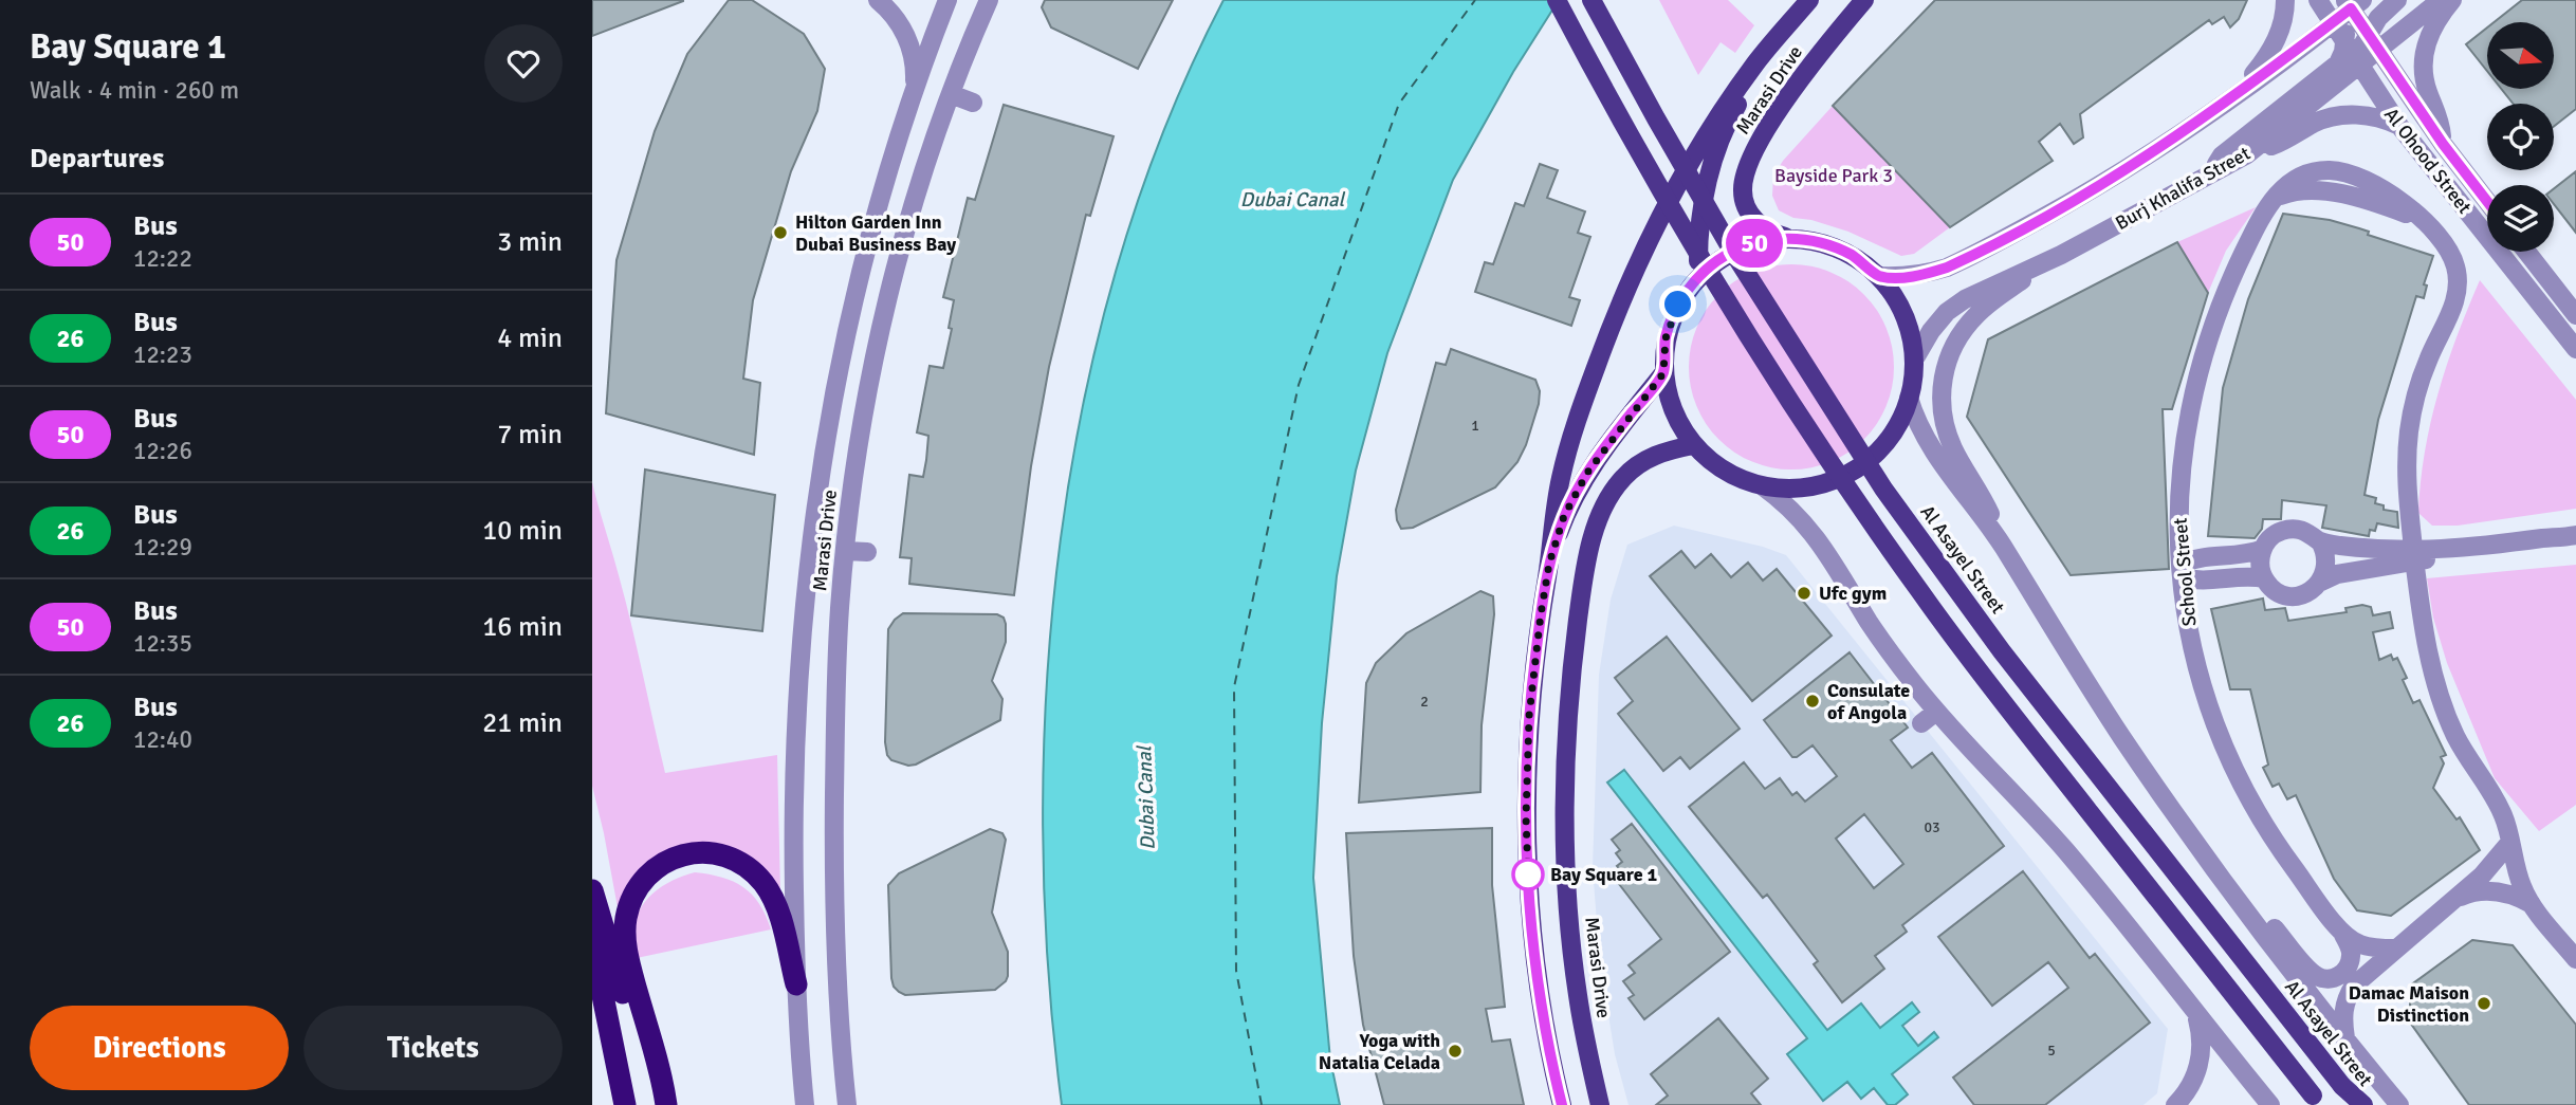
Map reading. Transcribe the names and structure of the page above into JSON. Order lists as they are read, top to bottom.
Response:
{
  "streets": {
    "main road": ["Marasi Drive", "Al Asayel Street"],
    "street": ["Al Ohood Street", "Burj Khalifa Street", "School Street"]
  },
  "crossings": [
    ["Marasi Drive", "Burj Khalifa Street"],
    ["Marasi Drive", "Al Asayel Street"],
    ["Al Ohood Street", "Burj Khalifa Street"],
    ["Burj Khalifa Street", "Al Asayel Street"]
  ],
  "water": ["Dubai Canal"],
  "parks": ["Bayside Park 3"],
  "places": [
    "Hilton Garden Inn Dubai Business Bay",
    "Ufc gym",
    "Consulate of Angola",
    "Bay Square 1",
    "Damac Maison Distinction",
    "Yoga with Natalia Celada"
  ],
  "lines": ["bus line 50"],
  "house_numbers": [
    "1",
    "2",
    "03",
    "5"
  ],
  "north": "right",
  "page": {
    "heading": [
      ["Bay Square 1", "Walk · 4 min · 260 m"],
      "Departures"
    ],
    "on_map": "50",
    "list": [
      {
        "mark": "50",
        "name": "Bus",
        "note": "12:22",
        "value": "3 min"
      },
      {
        "mark": "26",
        "name": "Bus",
        "note": "12:23",
        "value": "4 min"
      },
      {
        "mark": "50",
        "name": "Bus",
        "note": "12:26",
        "value": "7 min"
      },
      {
        "mark": "26",
        "name": "Bus",
        "note": "12:29",
        "value": "10 min"
      },
      {
        "mark": "50",
        "name": "Bus",
        "note": "12:35",
        "value": "16 min"
      },
      {
        "mark": "26",
        "name": "Bus",
        "note": "12:40",
        "value": "21 min"
      }
    ],
    "buttons": ["Directions", "Tickets"]
  }
}
